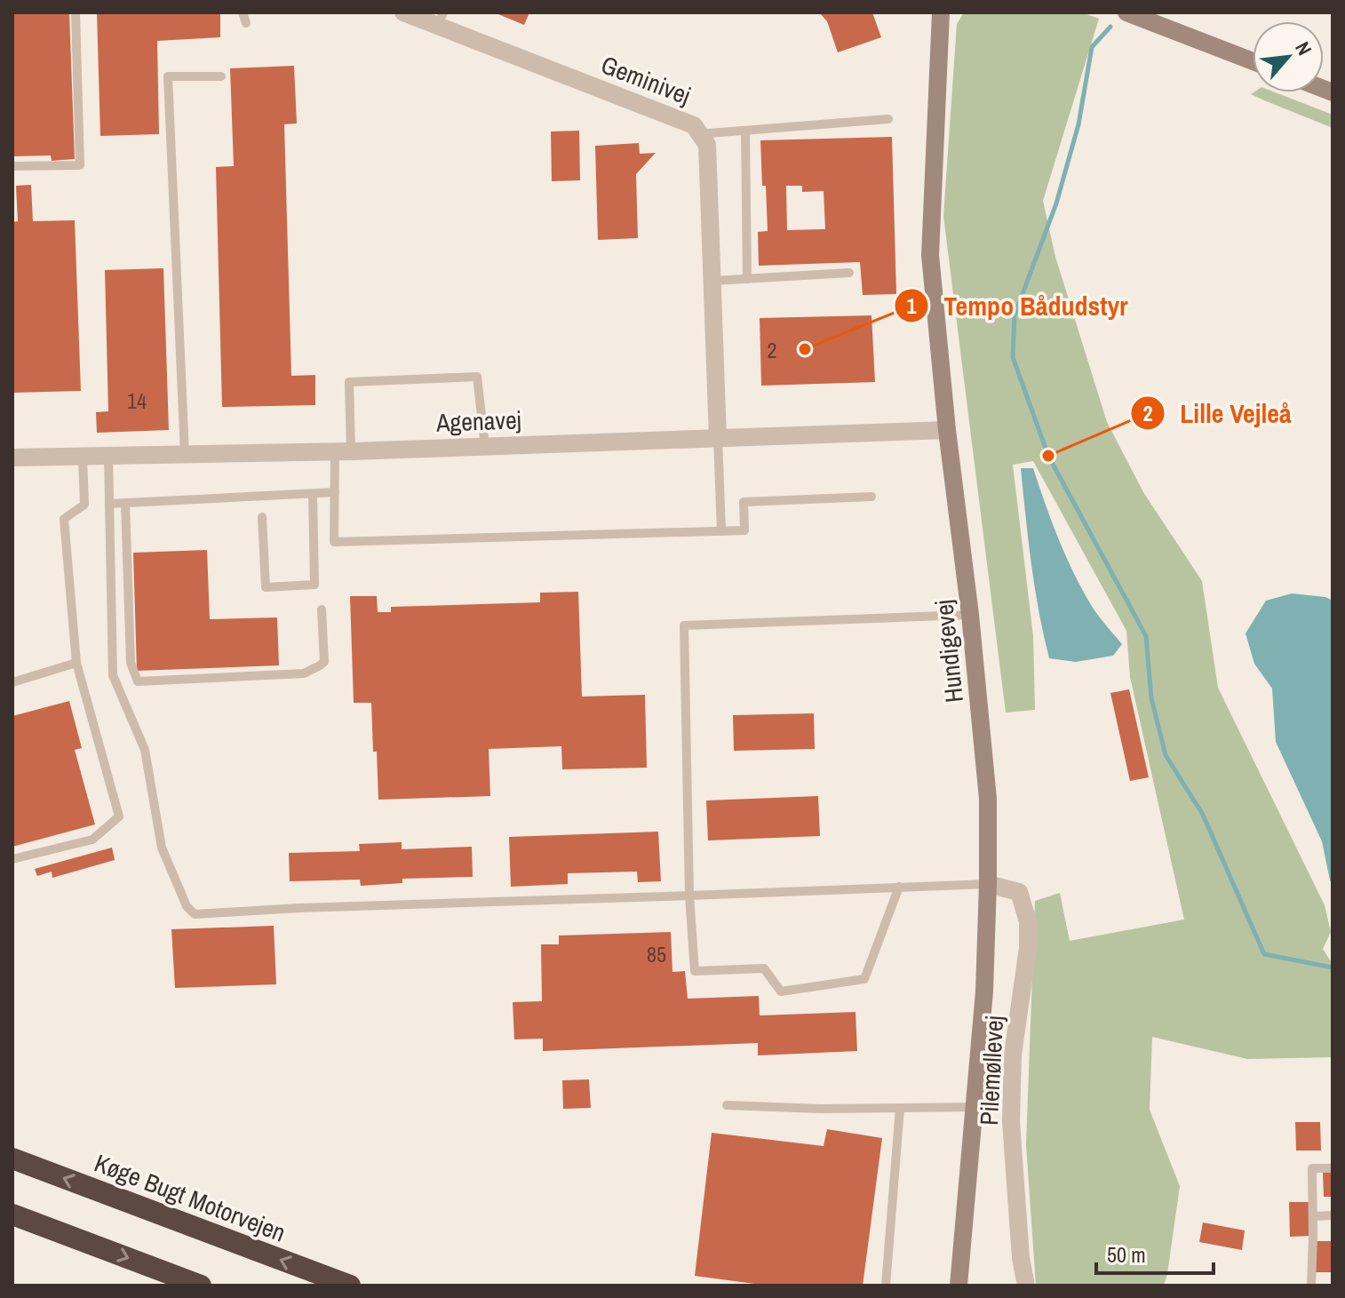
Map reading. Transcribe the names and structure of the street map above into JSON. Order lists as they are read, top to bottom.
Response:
{
  "streets": {
    "highway": ["Køge Bugt Motorvejen"],
    "street": [
      "Geminivej",
      "Agenavej",
      "Hundigevej",
      "Pilemøllevej"
    ]
  },
  "crossings": [
    ["Geminivej", "Agenavej"],
    ["Agenavej", "Hundigevej"],
    ["Hundigevej", "Pilemøllevej"]
  ],
  "places": ["Tempo Bådudstyr", "Lille Vejleå"],
  "house_numbers": ["2", "14", "85"],
  "scale_bar": "50 m",
  "north": "top right"
}
